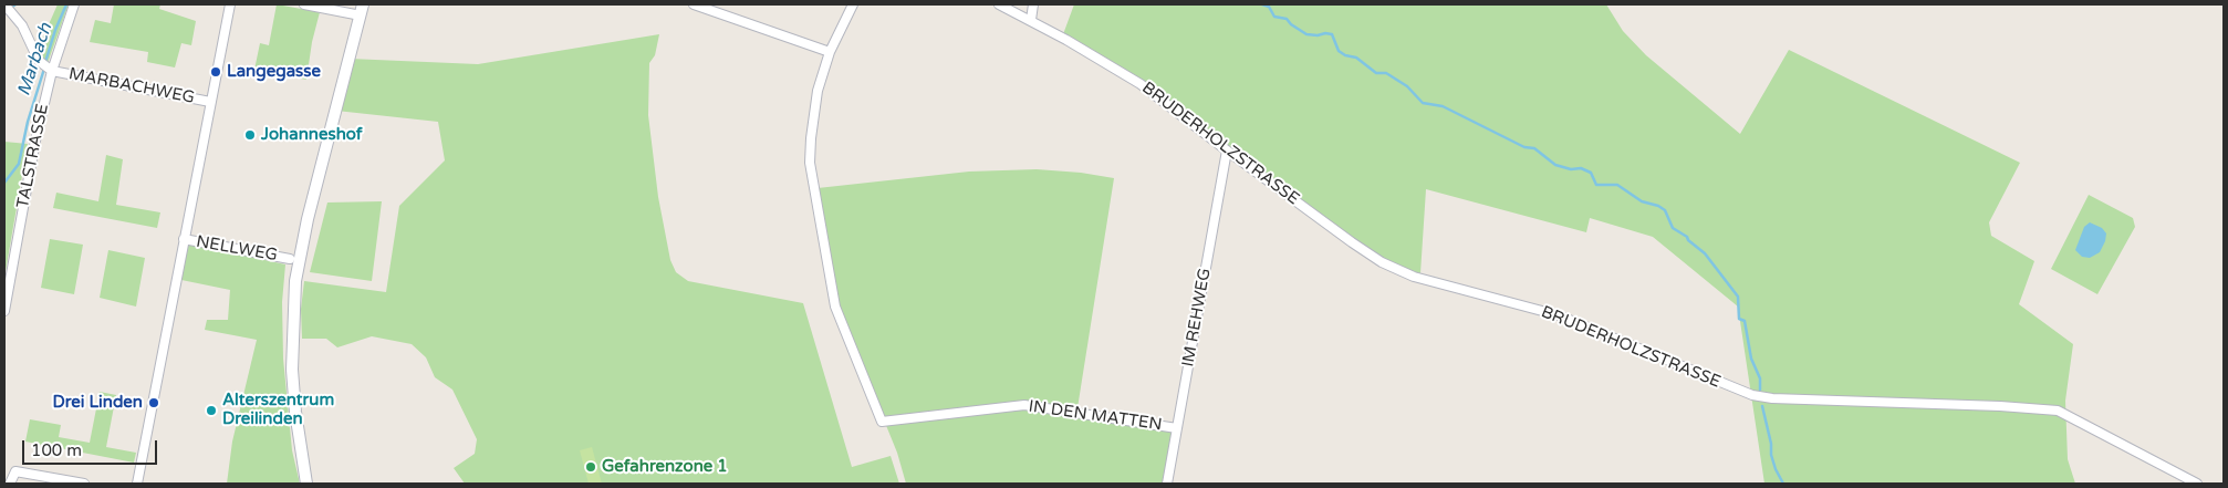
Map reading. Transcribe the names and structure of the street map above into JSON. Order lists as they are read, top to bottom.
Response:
{
  "streets": {
    "street": [
      "MARBACHWEG",
      "BRUDERHOLZSTRASSE",
      "TALSTRASSE",
      "NELLWEG",
      "IM REHWEG",
      "IN DEN MATTEN"
    ]
  },
  "crossings": [
    ["MARBACHWEG", "TALSTRASSE"],
    ["BRUDERHOLZSTRASSE", "IM REHWEG"],
    ["IM REHWEG", "IN DEN MATTEN"]
  ],
  "water": ["Marbach"],
  "places": [
    "Langegasse",
    "Johanneshof",
    "Drei Linden",
    "Alterszentrum Dreilinden",
    "Gefahrenzone 1"
  ],
  "scale_bar": "100 m"
}
